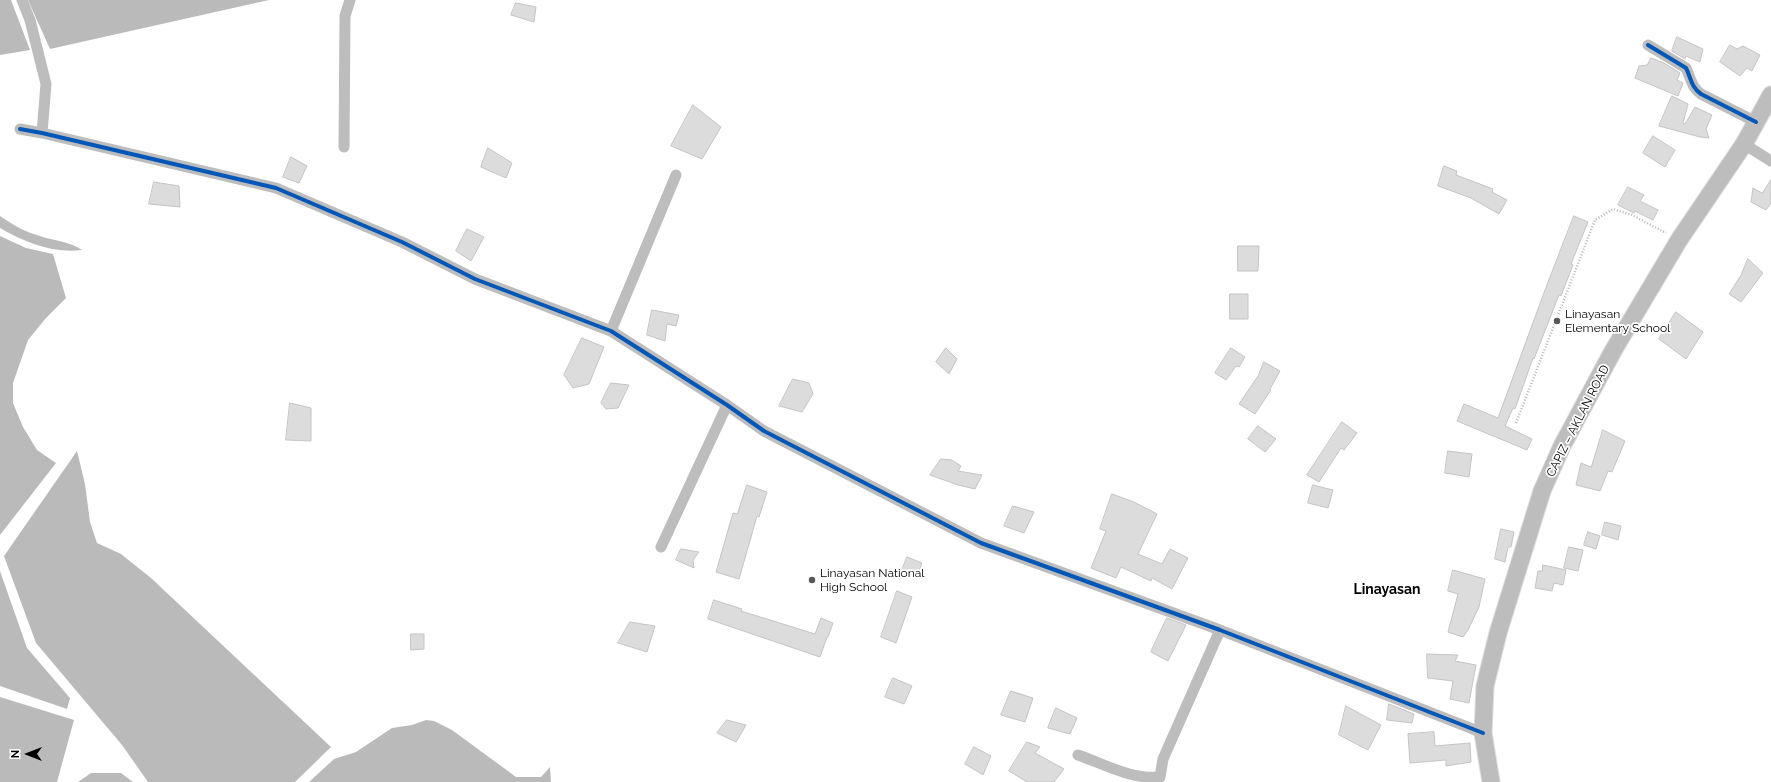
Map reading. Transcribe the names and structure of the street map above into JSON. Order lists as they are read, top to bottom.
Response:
{
  "streets": {
    "main road": ["CAPIZ – AKLAN ROAD"]
  },
  "districts": ["Linayasan"],
  "places": ["Linayasan Elementary School", "Linayasan National High School"],
  "north": "left"
}
